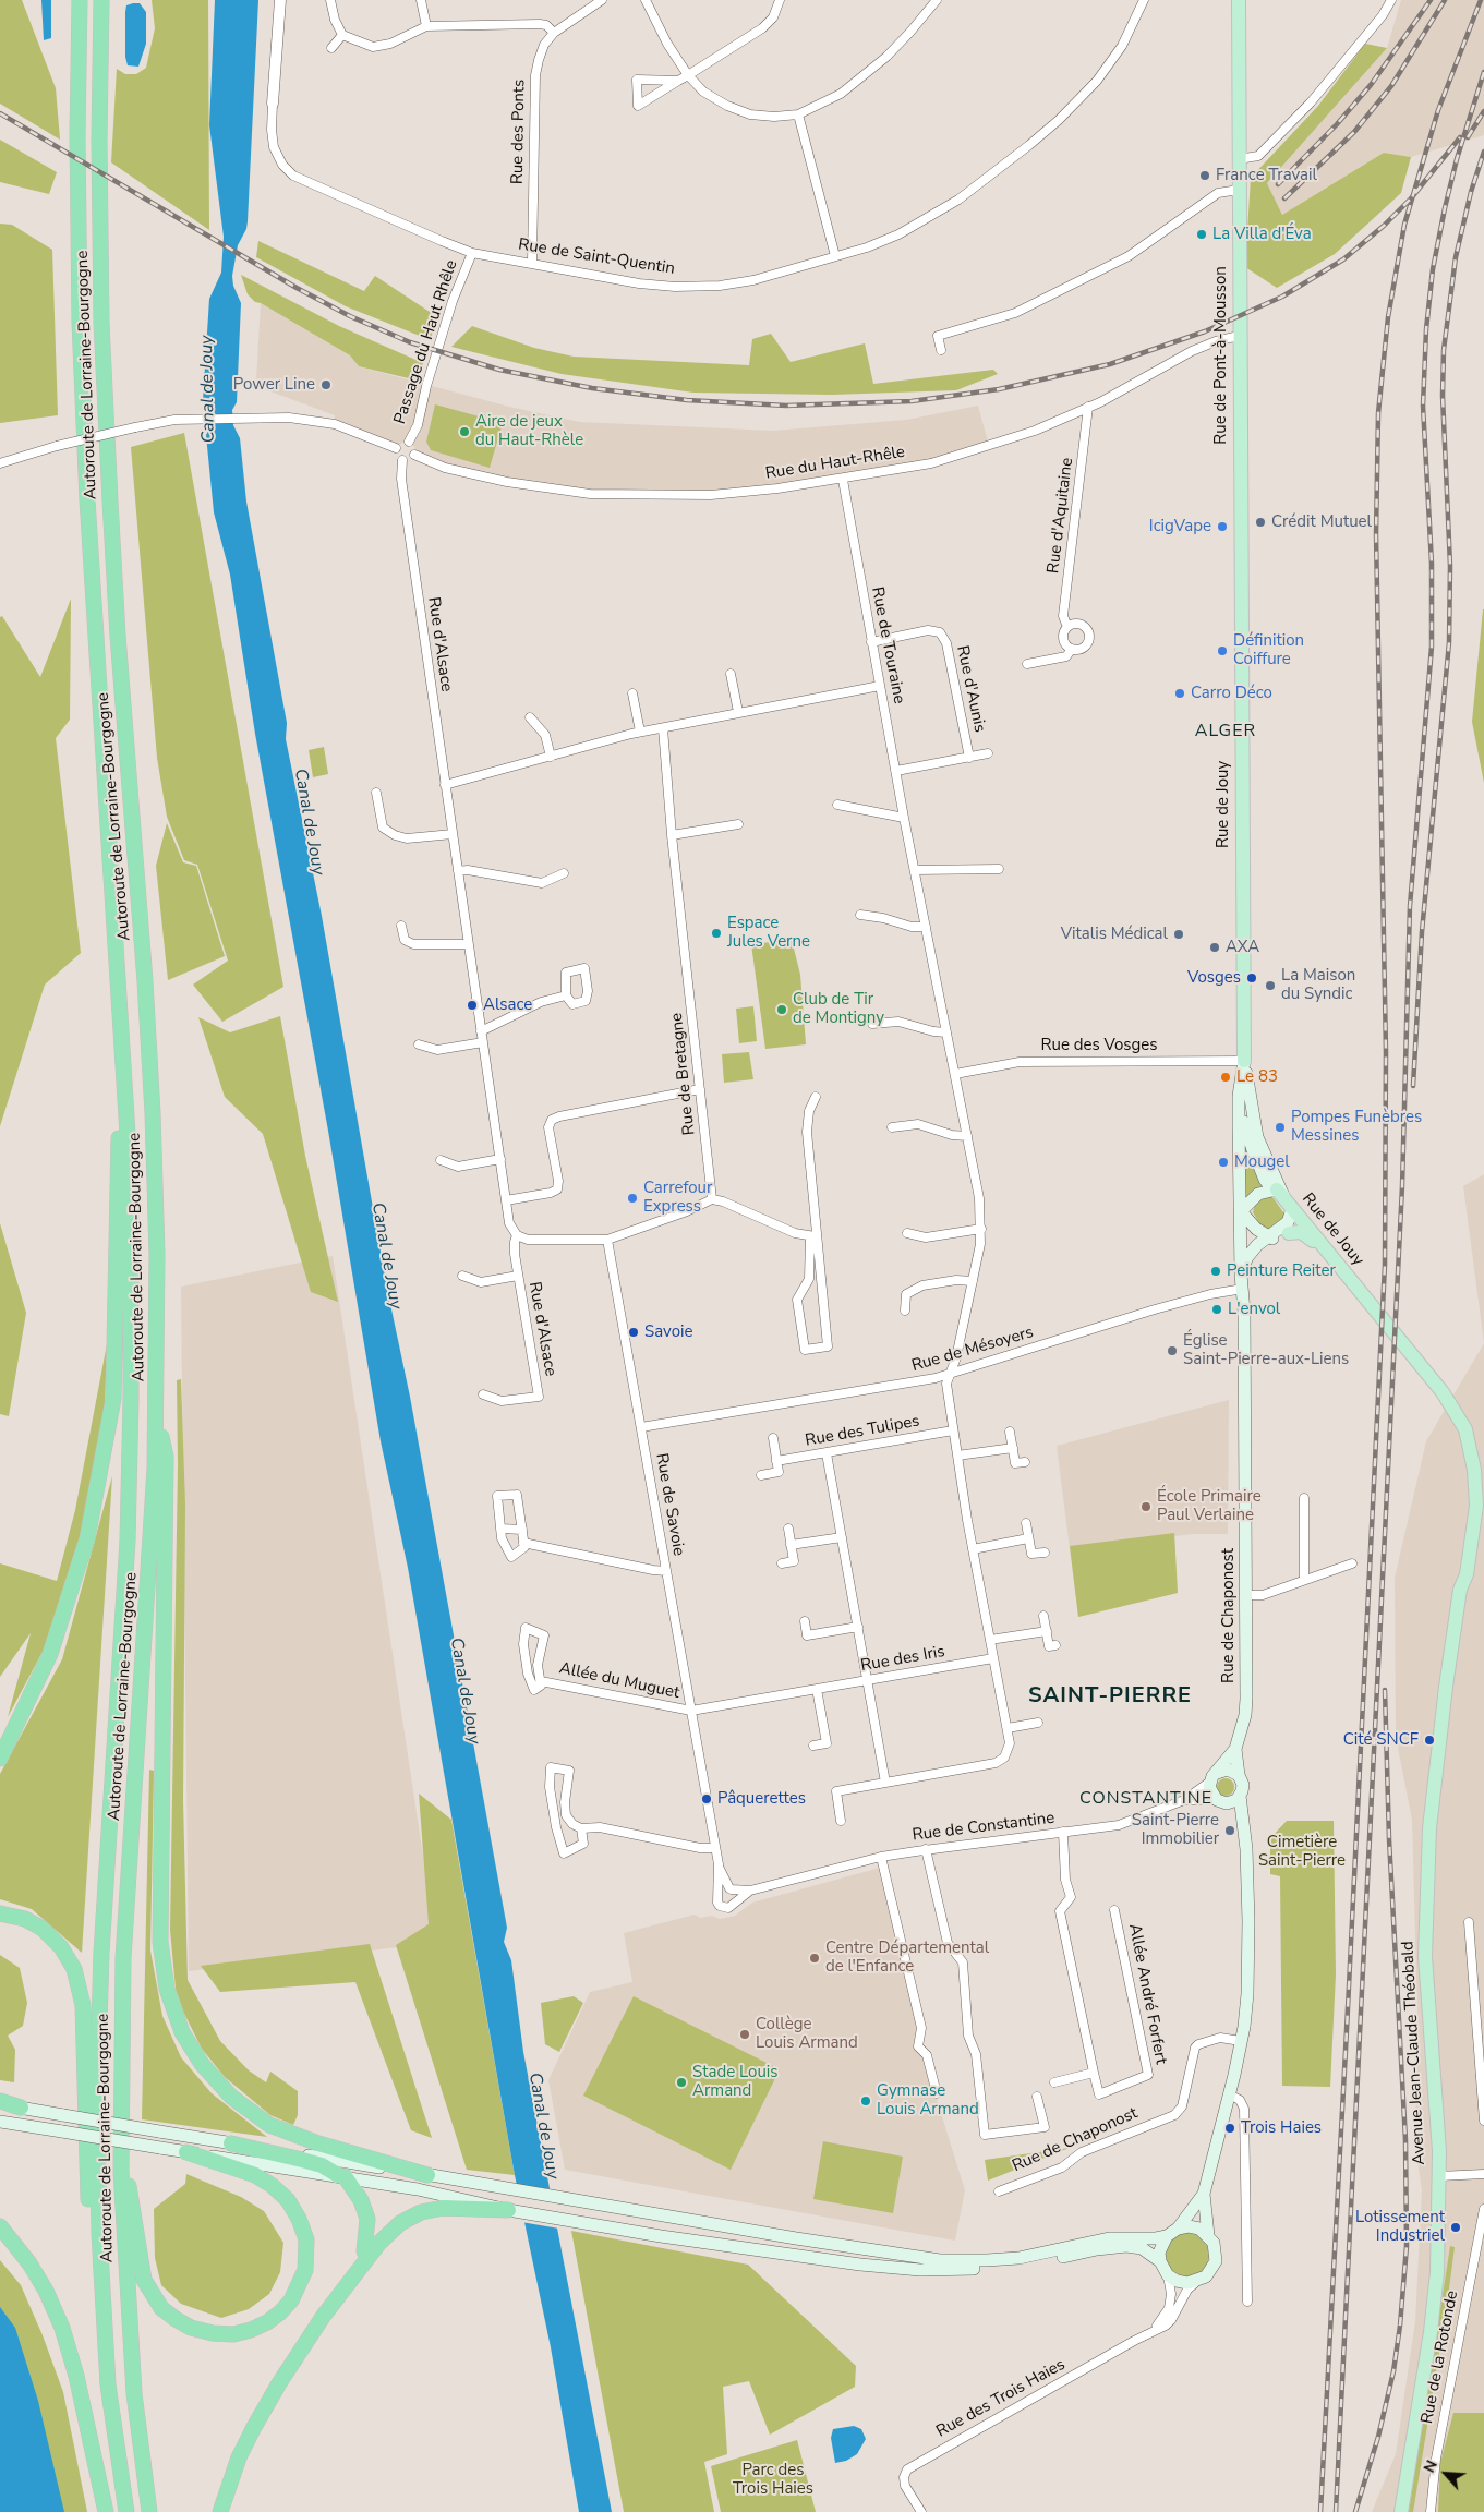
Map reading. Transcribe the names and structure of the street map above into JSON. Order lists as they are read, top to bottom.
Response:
{
  "streets": {
    "highway": ["Autoroute de Lorraine-Bourgogne"],
    "main road": [
      "Rue de Pont-à-Mousson",
      "Rue de Jouy",
      "Rue de Chaponost",
      "Avenue Jean-Claude Théobald"
    ],
    "street": [
      "Rue des Ponts",
      "Rue de Saint-Quentin",
      "Passage du Haut Rhêle",
      "Rue du Haut-Rhêle",
      "Rue d'Aquitaine",
      "Rue d'Alsace",
      "Rue de Touraine",
      "Rue d'Aunis",
      "Rue des Vosges",
      "Rue de Bretagne",
      "Rue de Mésoyers",
      "Rue des Tulipes",
      "Rue de Savoie",
      "Rue des Iris",
      "Allée du Muguet",
      "Rue de Constantine",
      "Allée André Forfert",
      "Rue de la Rotonde",
      "Rue des Trois Haies"
    ]
  },
  "crossings": [
    ["Rue des Ponts", "Rue de Saint-Quentin"],
    ["Rue de Saint-Quentin", "Passage du Haut Rhêle"],
    ["Passage du Haut Rhêle", "Rue du Haut-Rhêle"],
    ["Passage du Haut Rhêle", "Rue d'Alsace"],
    ["Rue de Pont-à-Mousson", "Rue du Haut-Rhêle"],
    ["Rue de Pont-à-Mousson", "Rue de Jouy"],
    ["Rue du Haut-Rhêle", "Rue d'Aquitaine"],
    ["Rue du Haut-Rhêle", "Rue d'Alsace"],
    ["Rue du Haut-Rhêle", "Rue de Touraine"],
    ["Rue de Touraine", "Rue d'Aunis"],
    ["Rue de Touraine", "Rue des Vosges"],
    ["Rue de Touraine", "Rue de Mésoyers"],
    ["Rue de Jouy", "Rue des Vosges"],
    ["Rue de Jouy", "Rue de Chaponost"],
    ["Rue de Jouy", "Avenue Jean-Claude Théobald"],
    ["Rue de Mésoyers", "Rue de Savoie"],
    ["Rue de Mésoyers", "Rue de Chaponost"],
    ["Rue de Savoie", "Rue des Iris"],
    ["Rue de Savoie", "Allée du Muguet"],
    ["Rue de Savoie", "Rue de Constantine"],
    ["Rue de Chaponost", "Rue de Constantine"],
    ["Rue des Iris", "Allée du Muguet"],
    ["Rue de Constantine", "Allée André Forfert"]
  ],
  "districts": ["ALGER", "SAINT-PIERRE", "CONSTANTINE"],
  "water": ["Canal de Jouy"],
  "parks": ["Cimetière Saint-Pierre", "Parc des Trois Haies"],
  "places": [
    "France Travail",
    "La Villa d'Éva",
    "Power Line",
    "Aire de jeux du Haut-Rhèle",
    "Crédit Mutuel",
    "IcigVape",
    "Définition Coiffure",
    "Carro Déco",
    "Espace Jules Verne",
    "Vitalis Médical",
    "AXA",
    "Vosges",
    "La Maison du Syndic",
    "Alsace",
    "Club de Tir de Montigny",
    "Le 83",
    "Pompes Funèbres Messines",
    "Mougel",
    "Carrefour Express",
    "Peinture Reiter",
    "L'envol",
    "Savoie",
    "Église Saint-Pierre-aux-Liens",
    "École Primaire Paul Verlaine",
    "Cité SNCF",
    "Pâquerettes",
    "Saint-Pierre Immobilier",
    "Centre Départemental de l'Enfance",
    "Collège Louis Armand",
    "Stade Louis Armand",
    "Gymnase Louis Armand",
    "Trois Haies",
    "Lotissement Industriel"
  ],
  "north": "top left"
}
